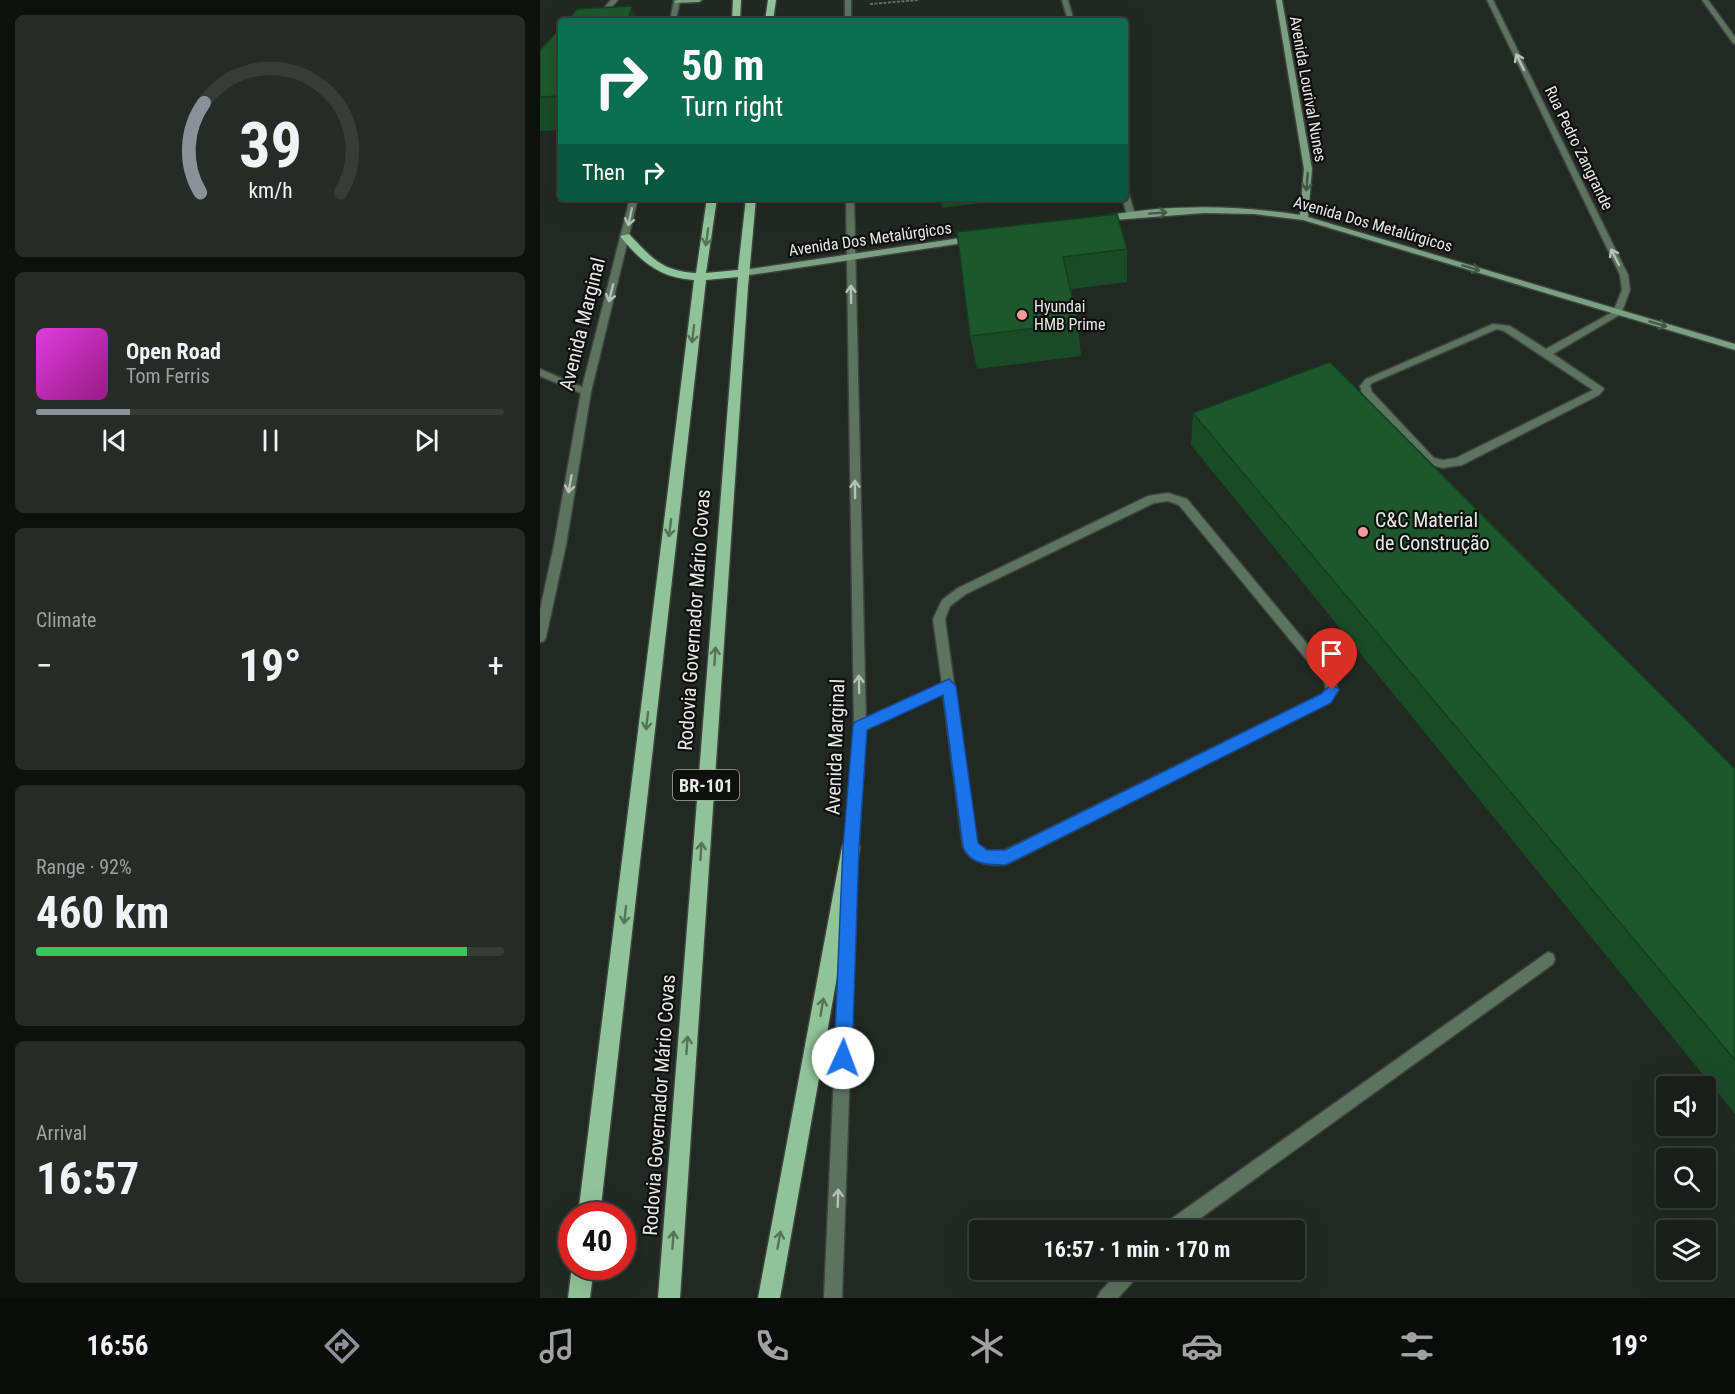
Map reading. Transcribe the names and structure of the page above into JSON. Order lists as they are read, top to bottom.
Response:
{
  "streets": {
    "main road": [
      "Avenida Lourival Nunes",
      "Avenida Dos Metalúrgicos",
      "Rodovia Governador Mário Covas",
      "BR-101"
    ],
    "street": ["Rua Pedro Zangrande", "Avenida Marginal"]
  },
  "crossings": [
    ["Avenida Lourival Nunes", "Avenida Dos Metalúrgicos"],
    ["Rua Pedro Zangrande", "Avenida Dos Metalúrgicos"],
    ["Avenida Dos Metalúrgicos", "Avenida Marginal"],
    ["Avenida Dos Metalúrgicos", "Rodovia Governador Mário Covas"]
  ],
  "one_way": ["Avenida Lourival Nunes", "Rua Pedro Zangrande", "Avenida Dos Metalúrgicos"],
  "places": ["Hyundai HMB Prime", "C&C Material de Construção"],
  "page": {
    "turn": ["50 m", "Turn right"],
    "then": "Then",
    "song": ["Open Road", "Tom Ferris"],
    "tile": [
      "Climate",
      ["Range · 92%", "460 km"],
      ["Arrival", "16:57"]
    ],
    "heat": ["−", "19°", "+"],
    "limit": "40",
    "trip": "16:57 · 1 min · 170 m",
    "tabs": ["16:56", "19°"],
    "gauge": ["39", "km/h"]
  }
}
